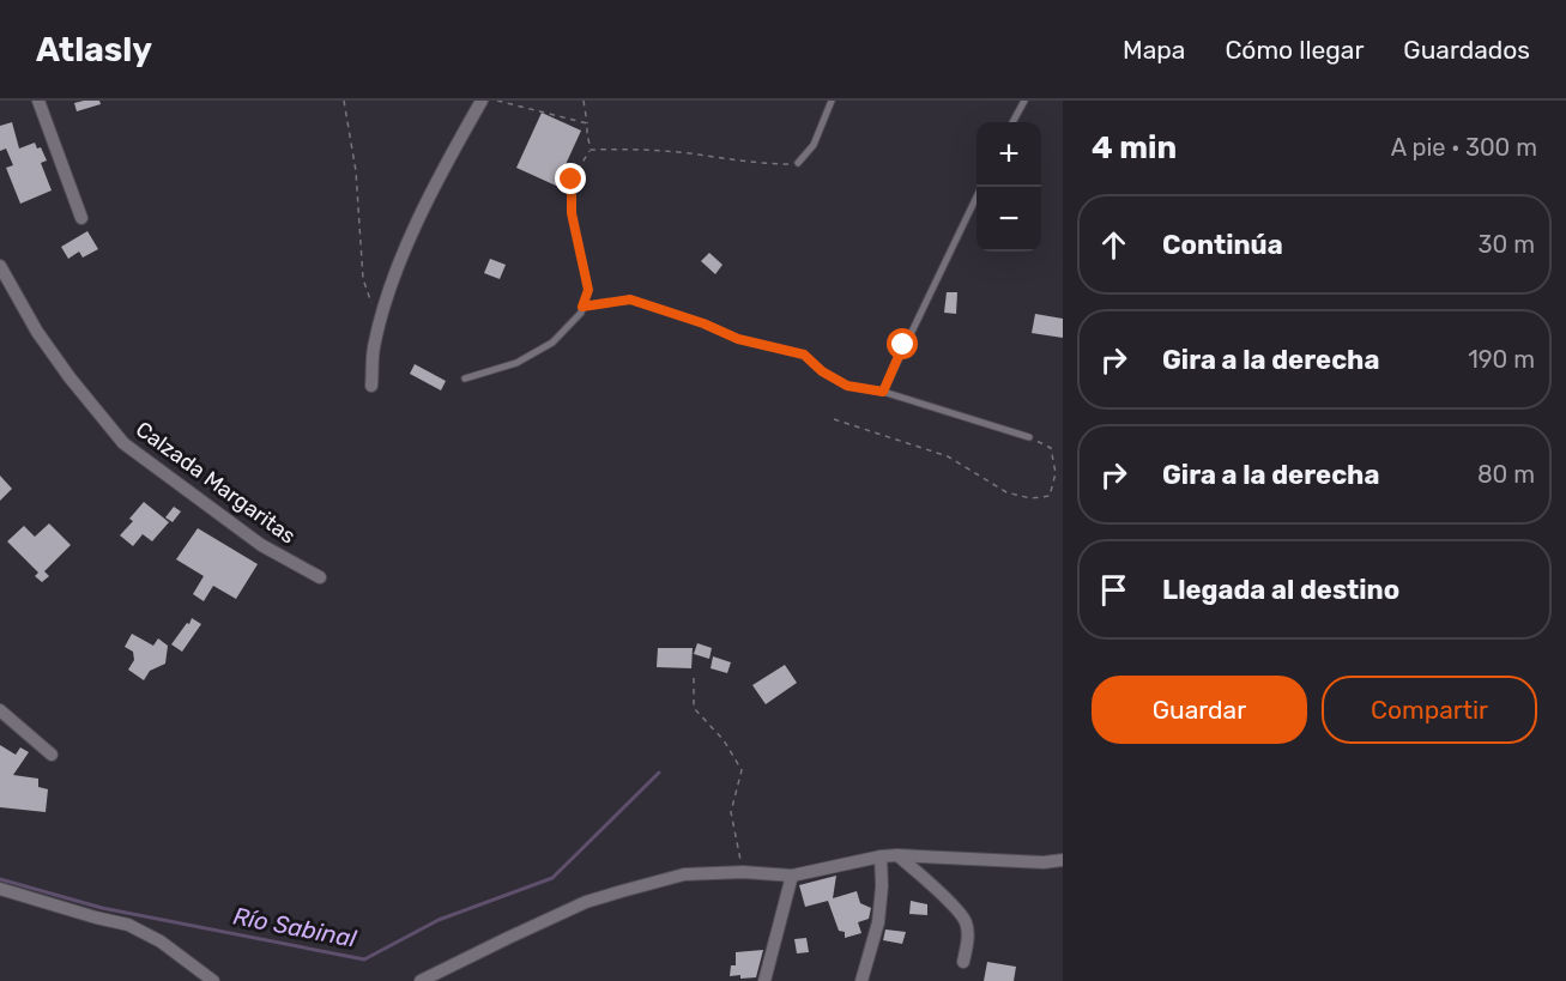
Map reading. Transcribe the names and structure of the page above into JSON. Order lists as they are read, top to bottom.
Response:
{
  "streets": {
    "street": ["Calzada Margaritas"]
  },
  "water": ["Río Sabinal"],
  "page": {
    "header": "Atlasly",
    "nav": ["Mapa", "Cómo llegar", "Guardados"],
    "heading": ["4 min", "A pie · 300 m"],
    "map_buttons": ["+", "−"],
    "list": [
      ["Continúa", "30 m"],
      ["Gira a la derecha", "190 m"],
      ["Gira a la derecha", "80 m"],
      "Llegada al destino"
    ],
    "buttons": ["Guardar", "Compartir"]
  }
}
